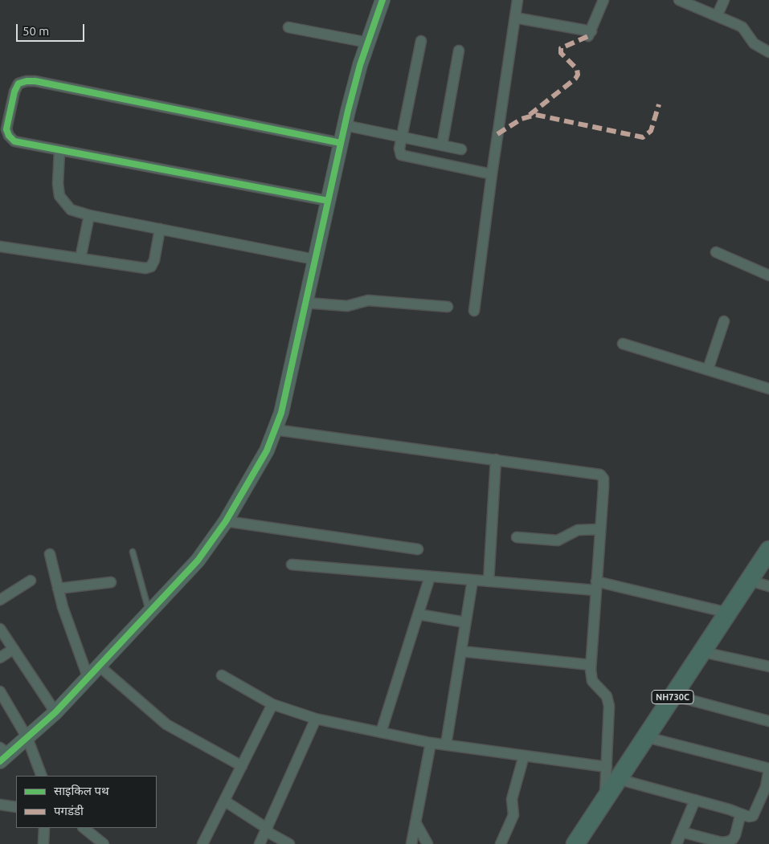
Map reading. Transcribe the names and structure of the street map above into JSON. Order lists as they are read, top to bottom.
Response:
{
  "streets": {
    "highway": ["NH730C"]
  },
  "legend": ["साइकिल पथ", "पगडंडी"],
  "scale_bar": "50 m"
}
